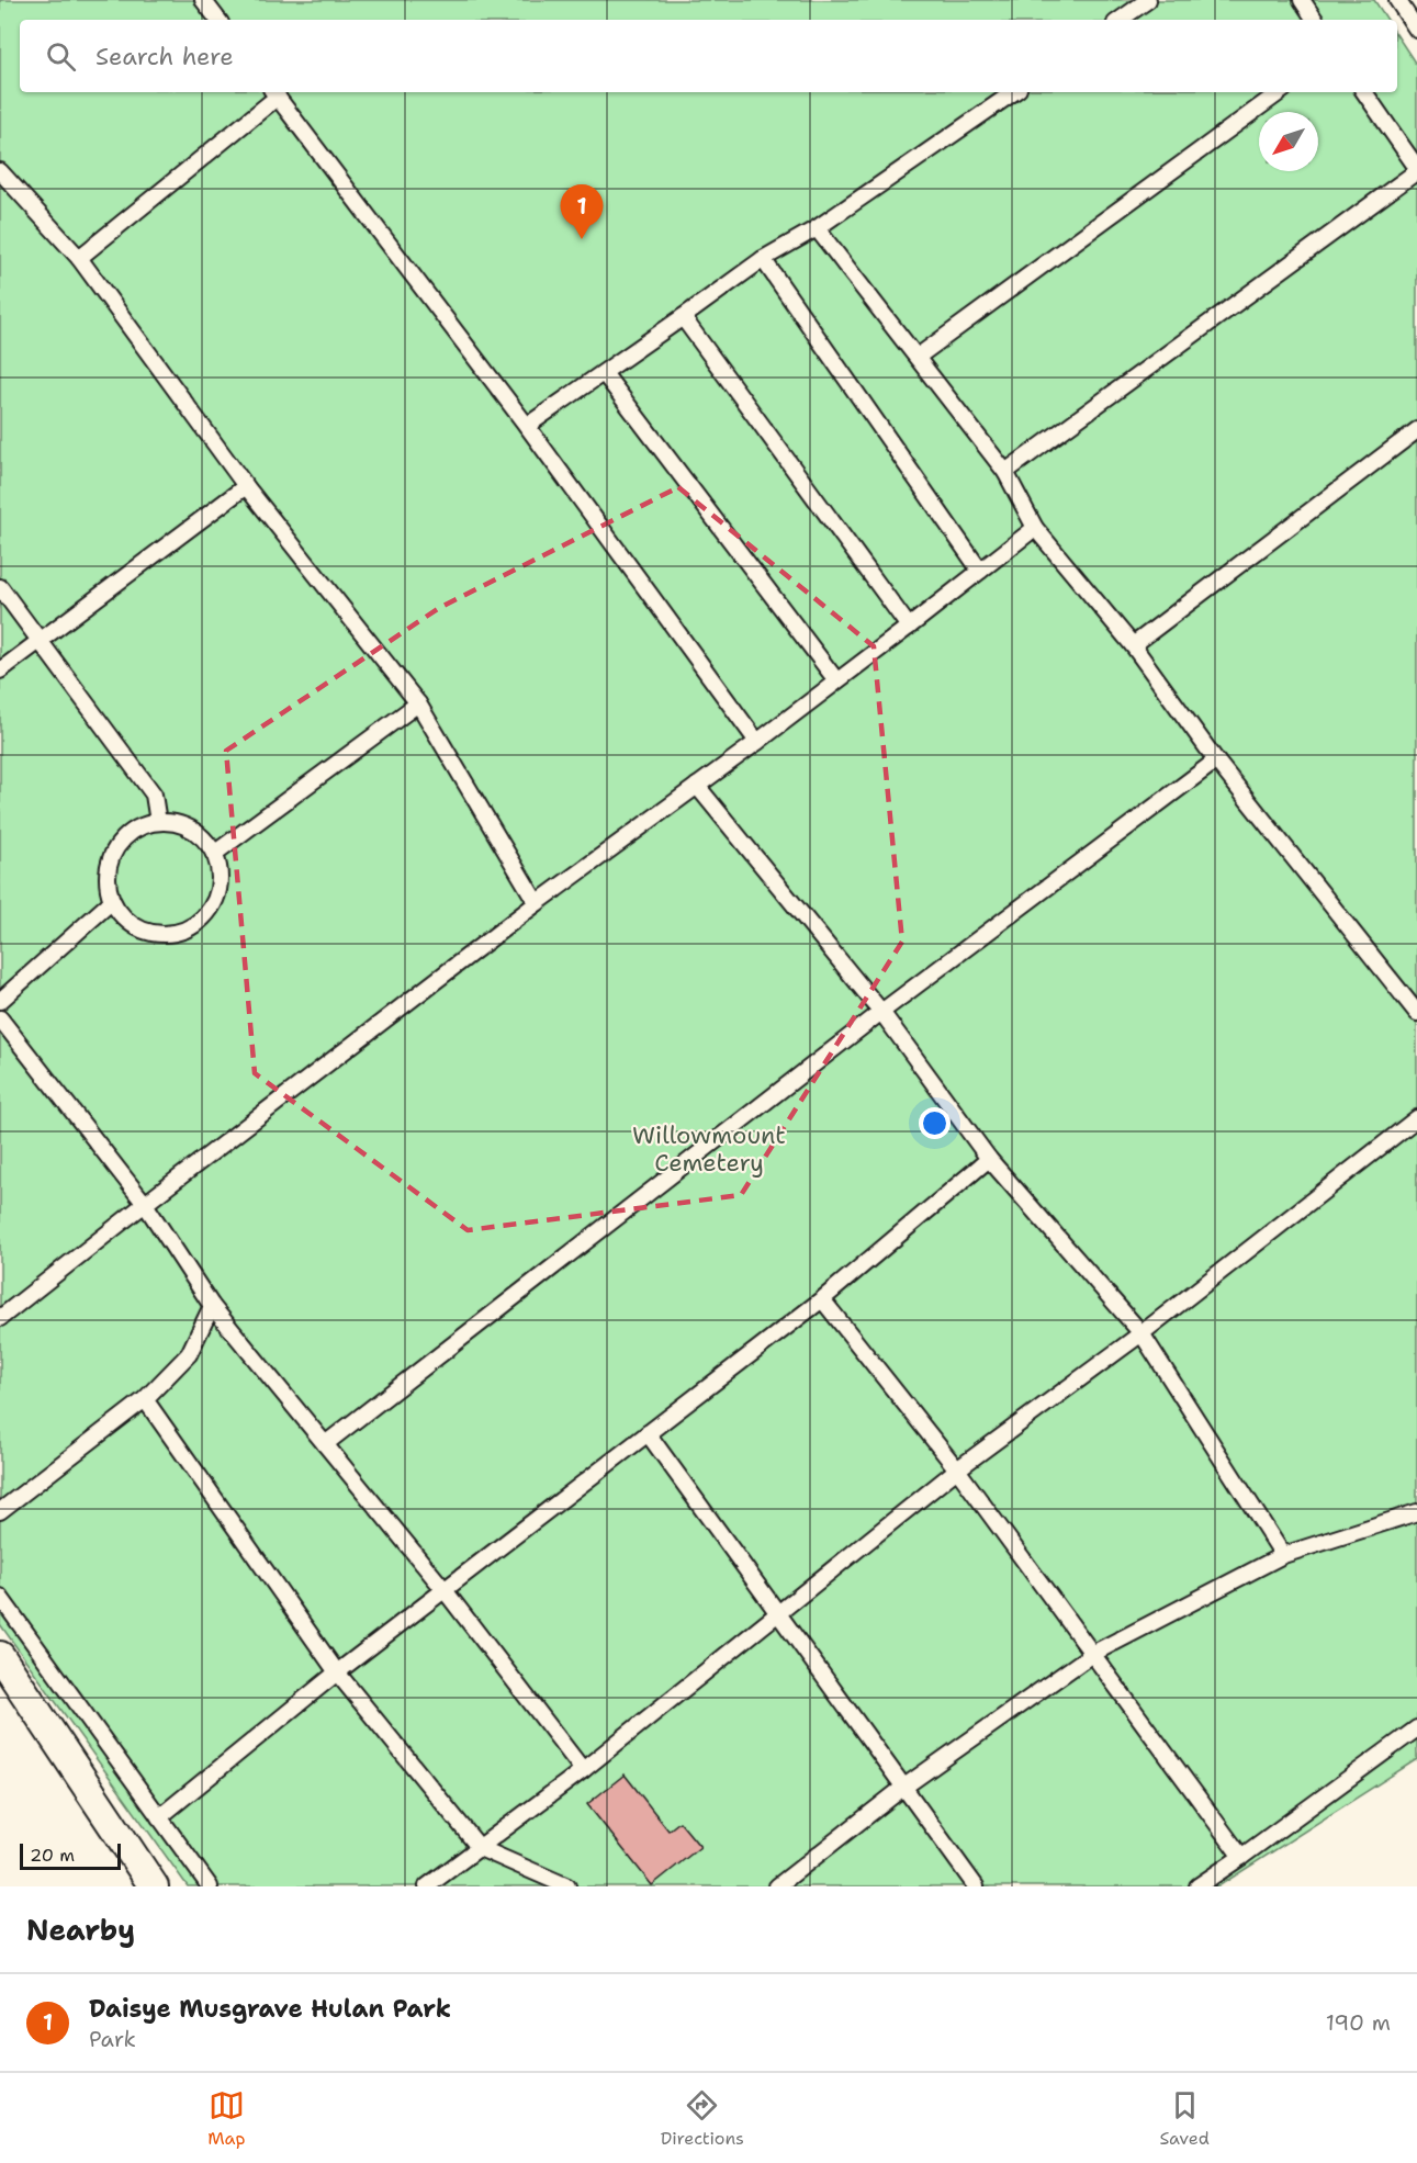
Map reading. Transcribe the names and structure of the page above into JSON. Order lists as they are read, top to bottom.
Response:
{
  "parks": ["Willowmount Cemetery"],
  "scale_bar": "20 m",
  "north": "bottom left",
  "page": {
    "search": "Search here",
    "pins": "1",
    "scale": "20 m",
    "heading": "Nearby",
    "list": [
      {
        "mark": "1",
        "name": "Daisye Musgrave Hulan Park",
        "note": "Park",
        "value": "190 m"
      }
    ],
    "nav": ["Map", "Directions", "Saved"]
  }
}
